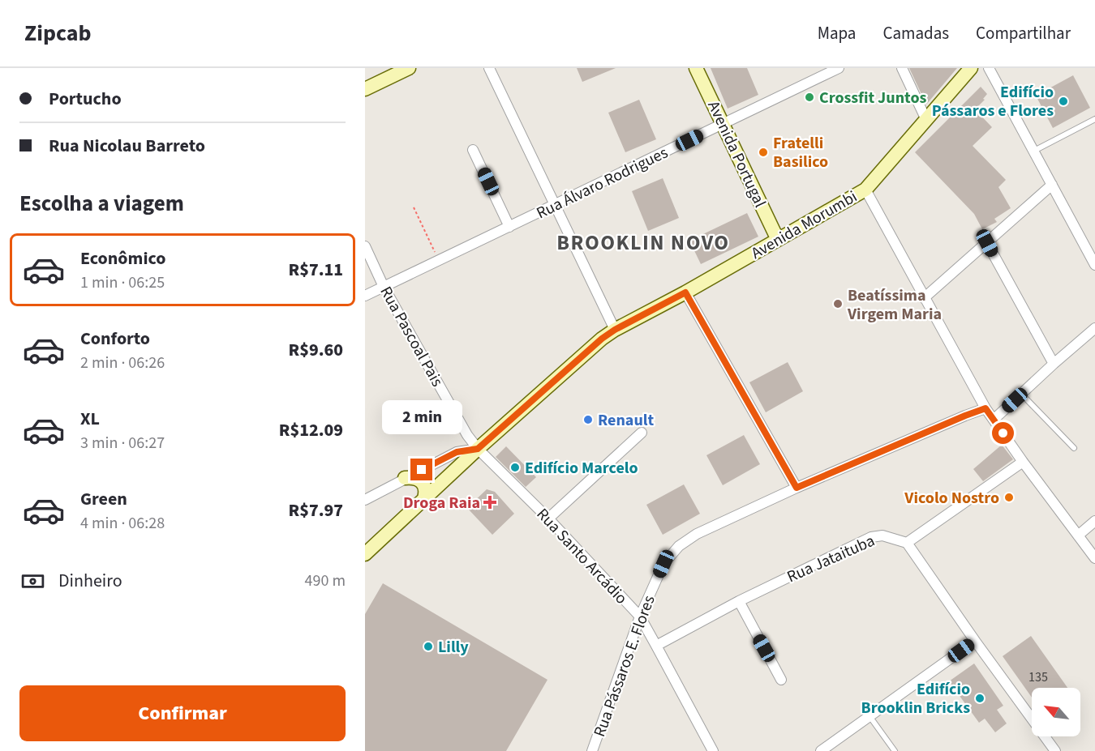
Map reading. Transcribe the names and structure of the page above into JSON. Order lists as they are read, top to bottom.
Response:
{
  "streets": {
    "street": [
      "Avenida Portugal",
      "Rua Álvaro Rodrigues",
      "Avenida Morumbi",
      "Rua Pascoal Pais",
      "Rua Santo Arcádio",
      "Rua Jataituba",
      "Rua Pássaros E. Flores"
    ]
  },
  "crossings": [
    ["Avenida Portugal", "Rua Álvaro Rodrigues"],
    ["Avenida Portugal", "Avenida Morumbi"],
    ["Rua Álvaro Rodrigues", "Rua Pascoal Pais"],
    ["Avenida Morumbi", "Rua Pascoal Pais"],
    ["Avenida Morumbi", "Rua Santo Arcádio"],
    ["Rua Pascoal Pais", "Rua Santo Arcádio"],
    ["Rua Santo Arcádio", "Rua Jataituba"],
    ["Rua Santo Arcádio", "Rua Pássaros E. Flores"]
  ],
  "districts": ["BROOKLIN NOVO"],
  "places": {
    "other": [
      "Crossfit Juntos",
      "Edifício Pássaros e Flores",
      "Fratelli Basilico",
      "Beatíssima Virgem Maria",
      "Renault",
      "Edifício Marcelo",
      "Vicolo Nostro",
      "Lilly",
      "Edifício Brooklin Bricks"
    ],
    "health": ["Droga Raia"]
  },
  "house_numbers": ["135"],
  "north": "top left",
  "page": {
    "header": "Zipcab",
    "nav": ["Mapa", "Camadas", "Compartilhar"],
    "banner": ["Portucho", "Rua Nicolau Barreto"],
    "heading": "Escolha a viagem",
    "list": [
      {
        "name": "Econômico",
        "note": "1 min · 06:25",
        "value": "R$7.11"
      },
      {
        "name": "Conforto",
        "note": "2 min · 06:26",
        "value": "R$9.60"
      },
      {
        "name": "XL",
        "note": "3 min · 06:27",
        "value": "R$12.09"
      },
      {
        "name": "Green",
        "note": "4 min · 06:28",
        "value": "R$7.97"
      }
    ],
    "bubble": "2 min",
    "pay": ["Dinheiro", "490 m"],
    "buttons": "Confirmar"
  }
}
